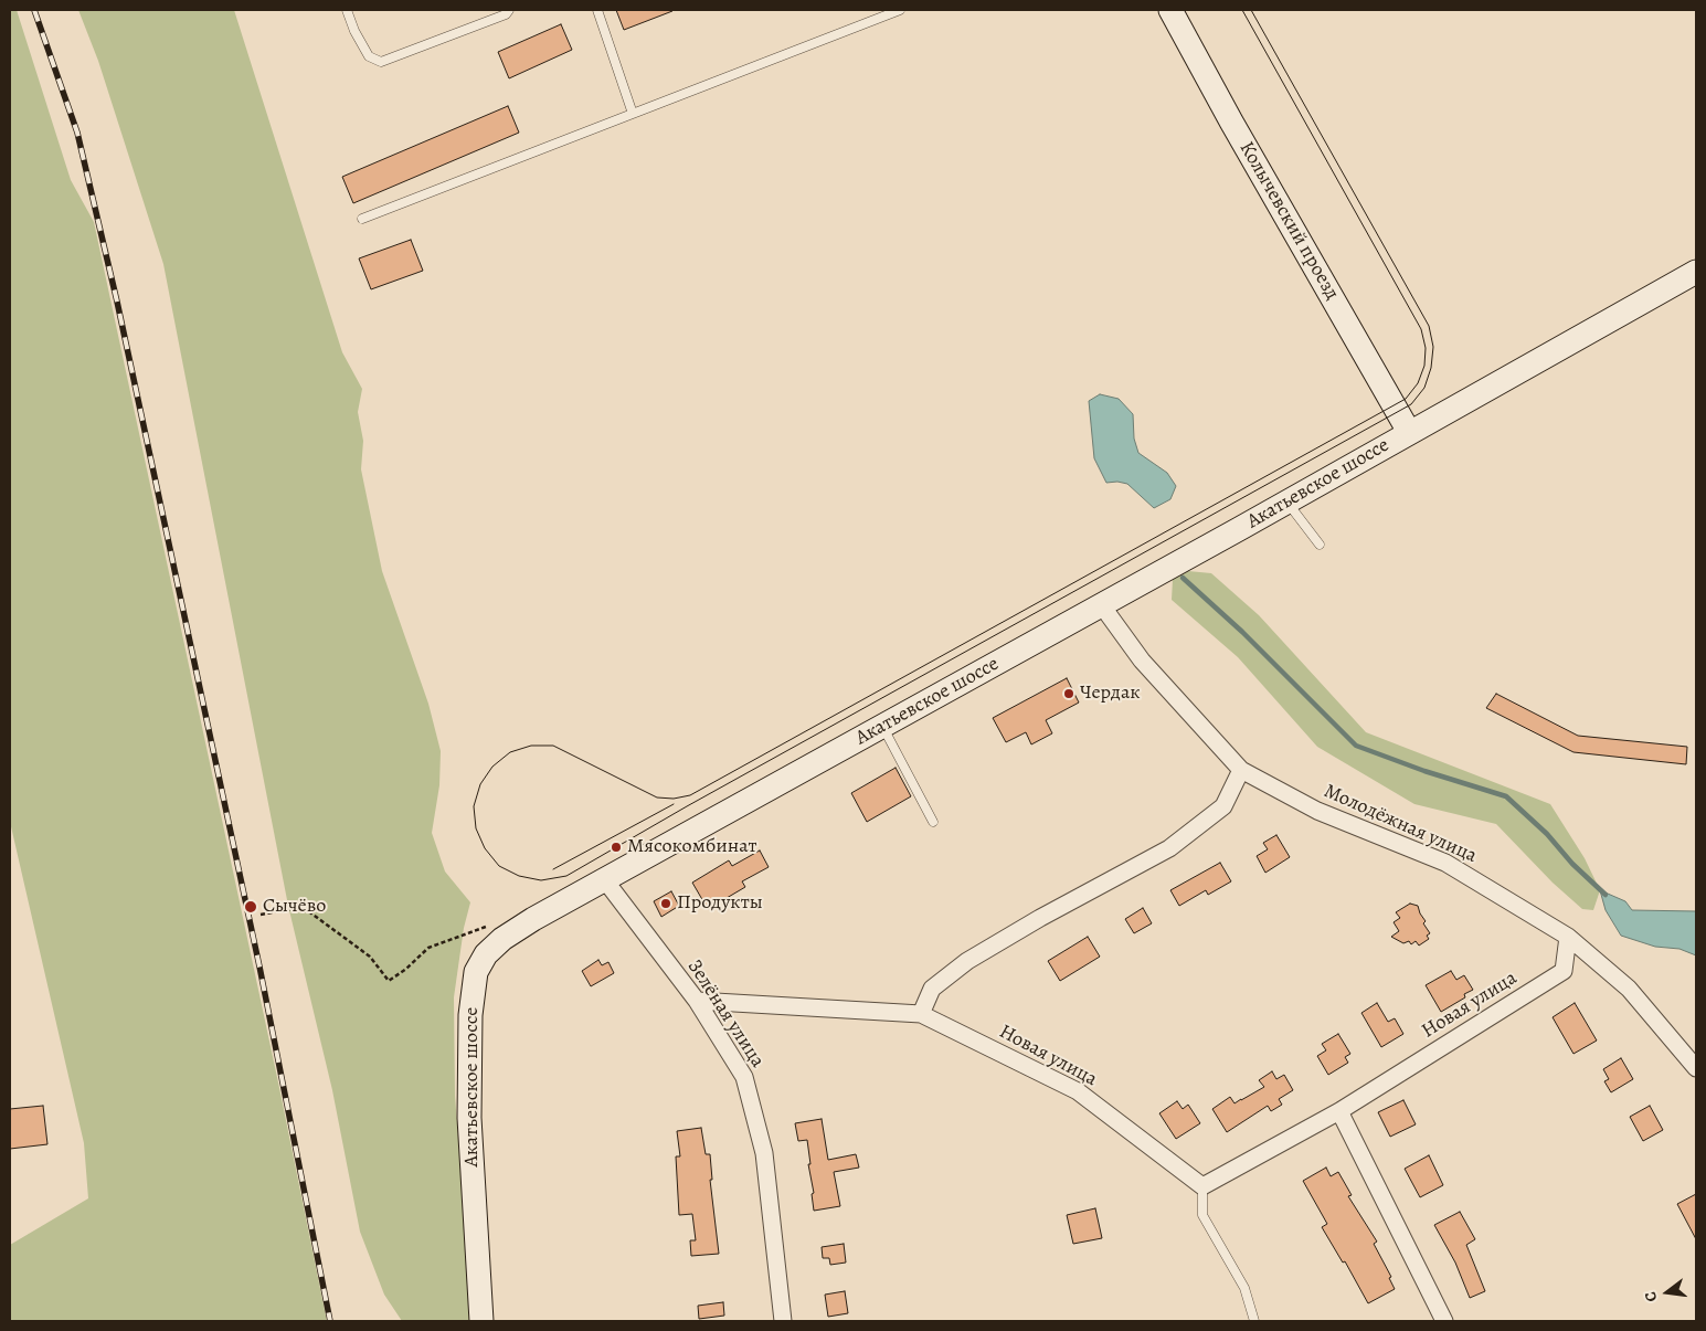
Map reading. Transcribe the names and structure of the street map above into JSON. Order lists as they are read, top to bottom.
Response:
{
  "streets": {
    "main road": ["Колычевский проезд", "Акатьевское шоссе"],
    "street": ["Молодёжная улица", "Новая улица", "Зелёная улица"]
  },
  "crossings": [
    ["Колычевский проезд", "Акатьевское шоссе"],
    ["Акатьевское шоссе", "Молодёжная улица"],
    ["Акатьевское шоссе", "Зелёная улица"],
    ["Молодёжная улица", "Новая улица"],
    ["Новая улица", "Зелёная улица"]
  ],
  "places": [
    "Чердак",
    "Мясокомбинат",
    "Продукты",
    "Сычёво"
  ],
  "north": "left"
}
